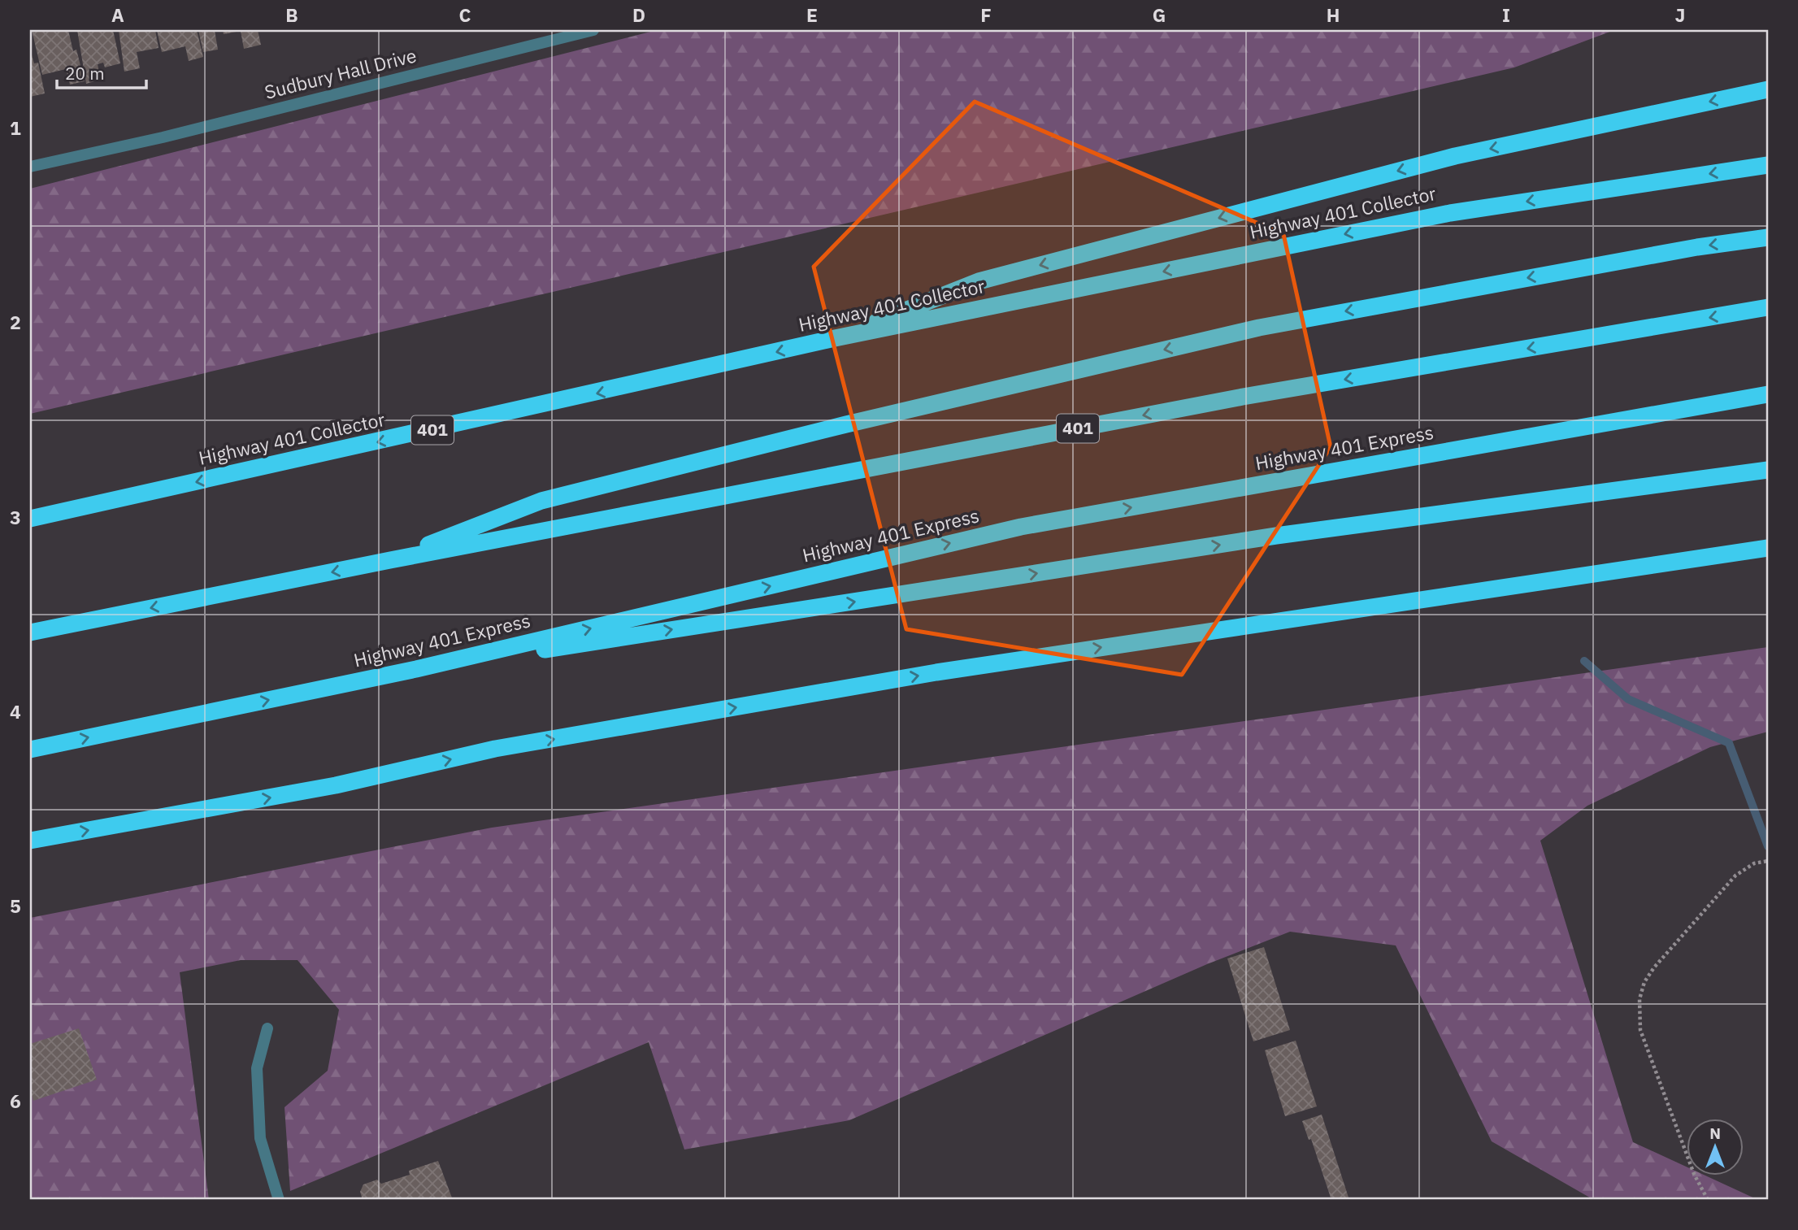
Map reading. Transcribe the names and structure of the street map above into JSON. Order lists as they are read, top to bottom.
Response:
{
  "streets": {
    "highway": ["Highway 401 Collector", "401", "Highway 401 Express"],
    "street": ["Sudbury Hall Drive"]
  },
  "scale_bar": "20 m",
  "north": "top",
  "grid": {
    "columns": [
      "A",
      "B",
      "C",
      "D",
      "E",
      "F",
      "G",
      "H",
      "I",
      "J"
    ],
    "rows": [
      "1",
      "2",
      "3",
      "4",
      "5",
      "6"
    ]
  }
}
